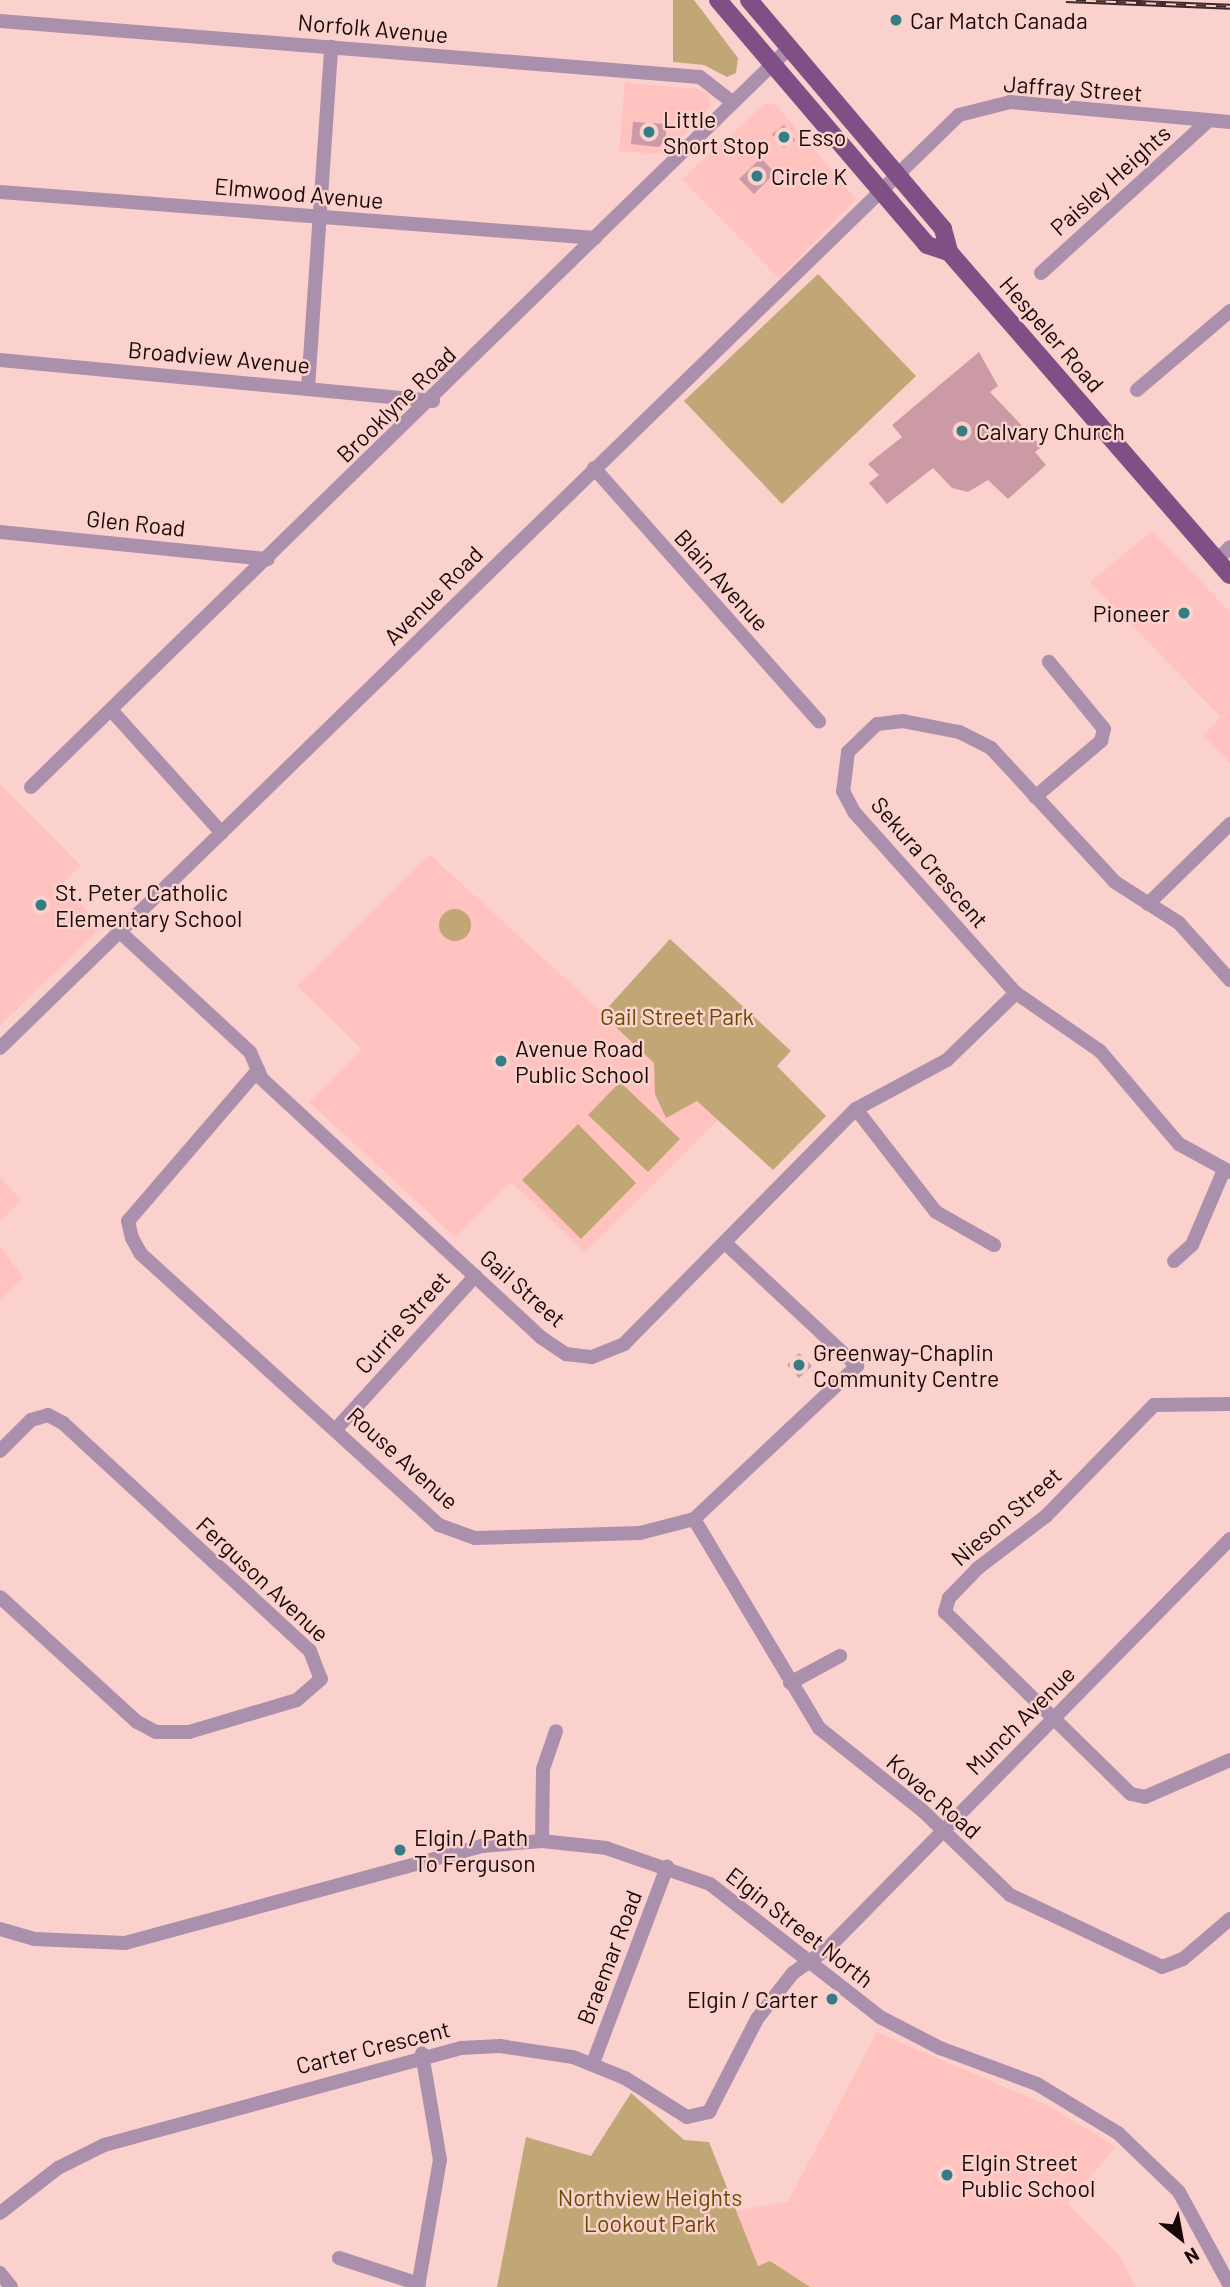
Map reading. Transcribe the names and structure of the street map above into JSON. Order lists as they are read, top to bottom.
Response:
{
  "streets": {
    "main road": ["Hespeler Road"],
    "street": [
      "Norfolk Avenue",
      "Jaffray Street",
      "Paisley Heights",
      "Elmwood Avenue",
      "Broadview Avenue",
      "Brooklyne Road",
      "Glen Road",
      "Blain Avenue",
      "Avenue Road",
      "Sekura Crescent",
      "Gail Street",
      "Currie Street",
      "Rouse Avenue",
      "Nieson Street",
      "Ferguson Avenue",
      "Munch Avenue",
      "Kovac Road",
      "Elgin Street North",
      "Braemar Road",
      "Carter Crescent"
    ]
  },
  "crossings": [
    ["Norfolk Avenue", "Brooklyne Road"],
    ["Jaffray Street", "Paisley Heights"],
    ["Jaffray Street", "Hespeler Road"],
    ["Jaffray Street", "Avenue Road"],
    ["Elmwood Avenue", "Brooklyne Road"],
    ["Hespeler Road", "Brooklyne Road"],
    ["Hespeler Road", "Avenue Road"],
    ["Broadview Avenue", "Brooklyne Road"],
    ["Brooklyne Road", "Glen Road"],
    ["Blain Avenue", "Avenue Road"],
    ["Avenue Road", "Gail Street"],
    ["Sekura Crescent", "Gail Street"],
    ["Gail Street", "Currie Street"],
    ["Gail Street", "Rouse Avenue"],
    ["Currie Street", "Rouse Avenue"],
    ["Rouse Avenue", "Kovac Road"],
    ["Nieson Street", "Munch Avenue"],
    ["Munch Avenue", "Kovac Road"],
    ["Munch Avenue", "Elgin Street North"],
    ["Munch Avenue", "Carter Crescent"],
    ["Elgin Street North", "Braemar Road"],
    ["Elgin Street North", "Carter Crescent"],
    ["Braemar Road", "Carter Crescent"]
  ],
  "parks": ["Gail Street Park", "Northview Heights Lookout Park"],
  "places": [
    "Car Match Canada",
    "Little Short Stop",
    "Esso",
    "Circle K",
    "Calvary Church",
    "Pioneer",
    "St. Peter Catholic Elementary School",
    "Avenue Road Public School",
    "Greenway-Chaplin Community Centre",
    "Elgin / Path To Ferguson",
    "Elgin / Carter",
    "Elgin Street Public School"
  ],
  "north": "bottom right"
}
